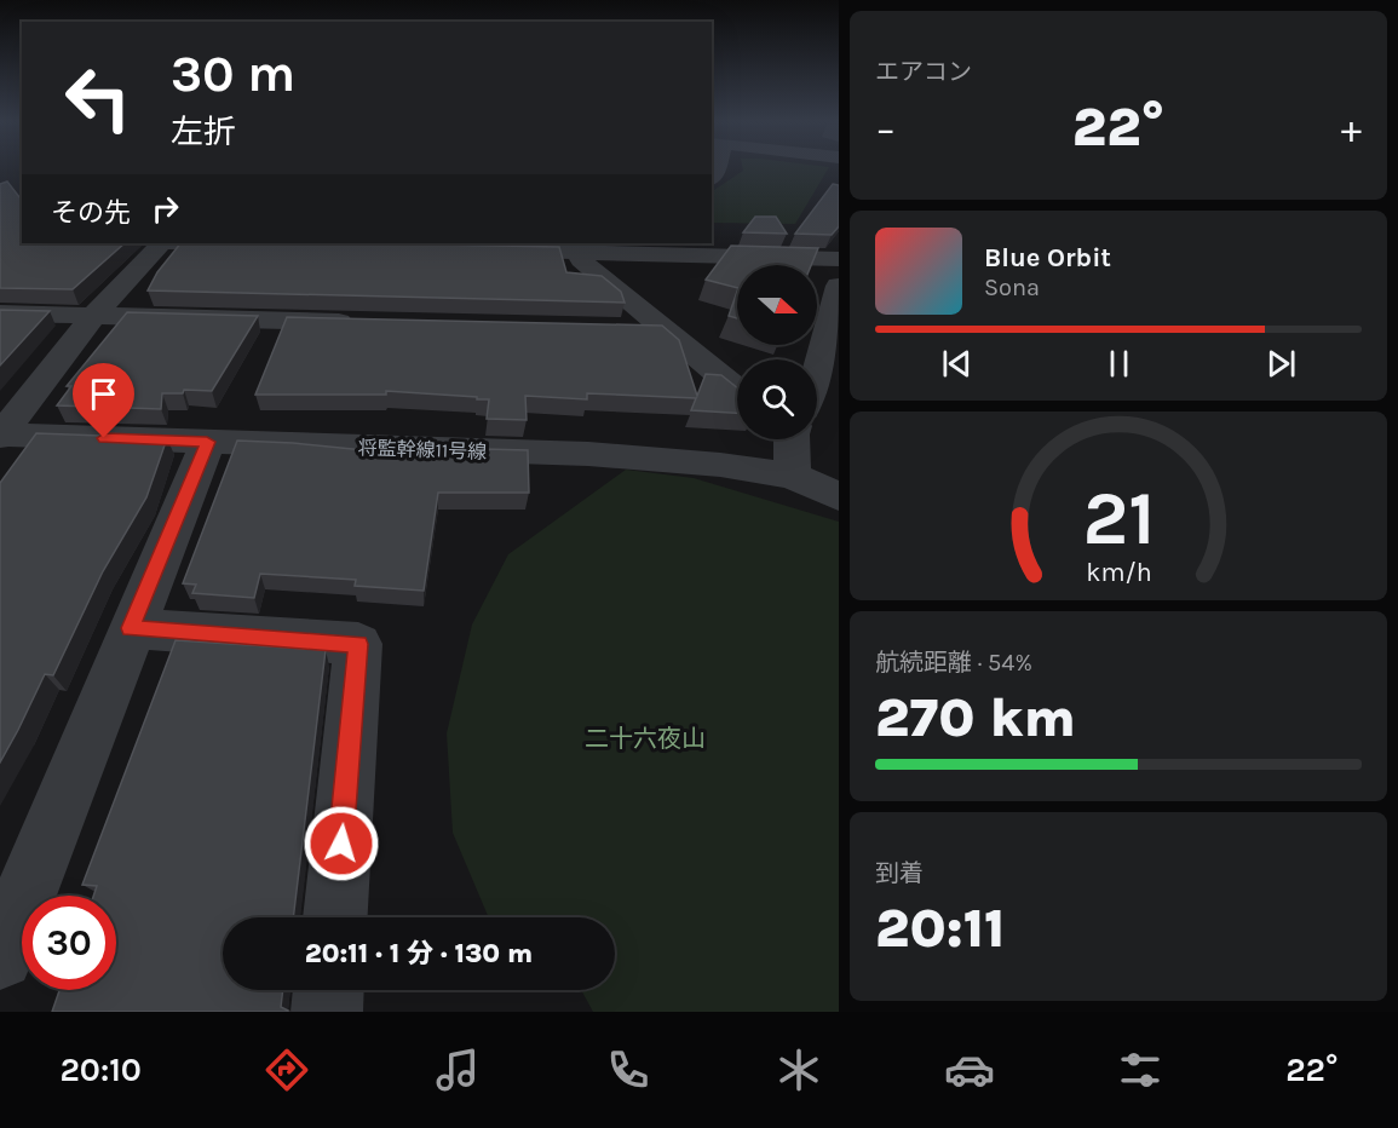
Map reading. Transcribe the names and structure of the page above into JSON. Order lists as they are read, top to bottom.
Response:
{
  "streets": {
    "street": ["将監幹線11号線"]
  },
  "parks": ["二十六夜山"],
  "north": "right",
  "page": {
    "tile": [
      "エアコン",
      ["航続距離 · 54%", "270 km"],
      ["到着", "20:11"]
    ],
    "turn": ["30 m", "左折"],
    "heat": ["−", "22°", "+"],
    "then": "その先",
    "song": ["Blue Orbit", "Sona"],
    "limit": "30",
    "trip": "20:11 · 1 分 · 130 m",
    "tabs": ["20:10", "22°"],
    "gauge": ["21", "km/h"]
  }
}
